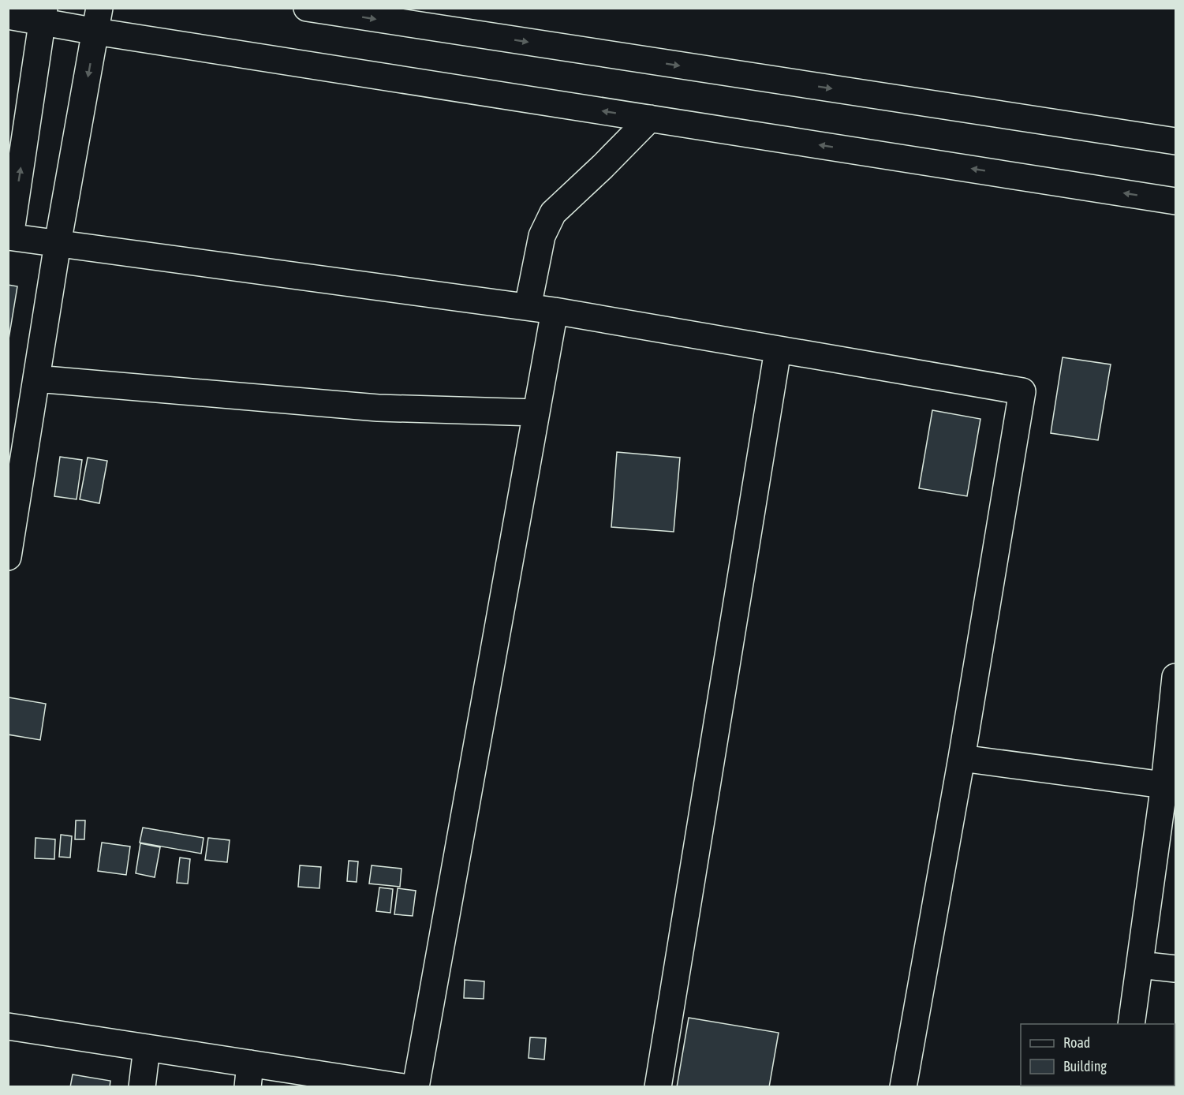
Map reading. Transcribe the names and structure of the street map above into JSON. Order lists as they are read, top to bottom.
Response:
{
  "legend": ["Road", "Building"]
}
